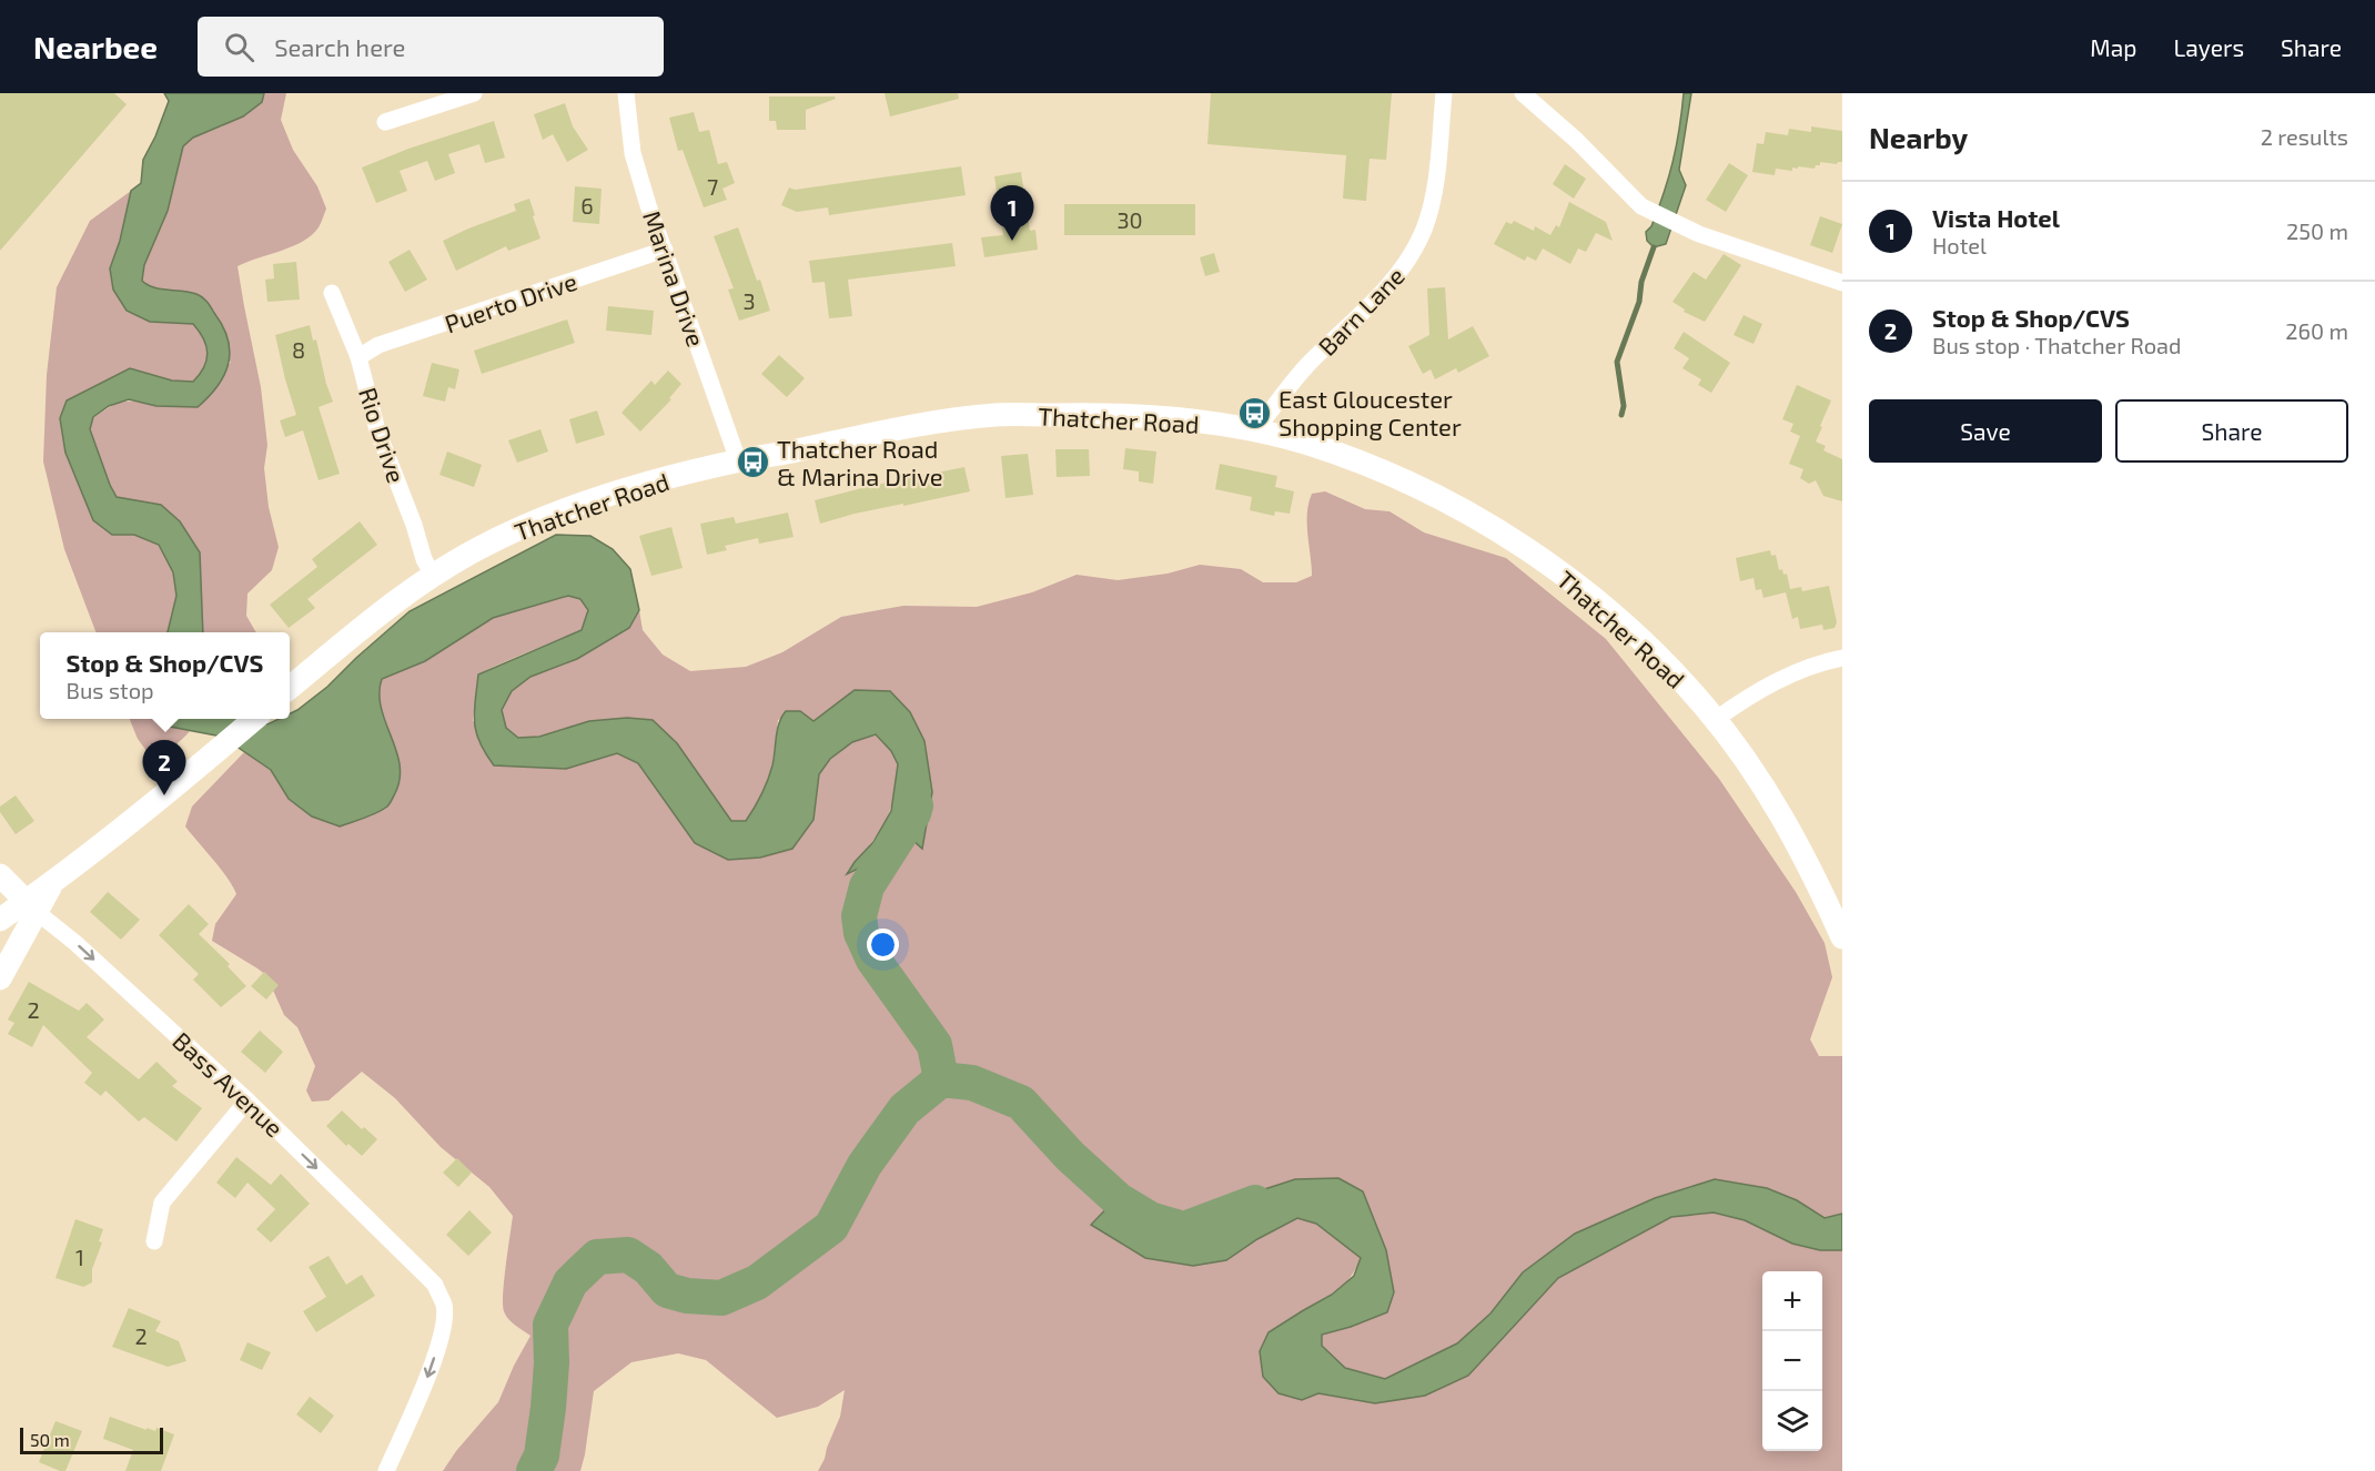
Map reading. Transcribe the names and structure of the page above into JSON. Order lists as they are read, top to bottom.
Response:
{
  "streets": {
    "main road": ["Thatcher Road", "Bass Avenue"],
    "street": [
      "Marina Drive",
      "Puerto Drive",
      "Barn Lane",
      "Rio Drive"
    ]
  },
  "crossings": [
    ["Marina Drive", "Puerto Drive"],
    ["Marina Drive", "Thatcher Road"],
    ["Puerto Drive", "Rio Drive"],
    ["Barn Lane", "Thatcher Road"],
    ["Thatcher Road", "Rio Drive"]
  ],
  "one_way": ["Bass Avenue"],
  "places": {
    "bus stop": ["East Gloucester Shopping Center", "Thatcher Road & Marina Drive"]
  },
  "house_numbers": [
    "7",
    "6",
    "30",
    "3",
    "8",
    "2",
    "1",
    "2"
  ],
  "scale_bar": "50 m",
  "page": {
    "header": "Nearbee",
    "search": "Search here",
    "nav": ["Map", "Layers", "Share"],
    "heading": ["Nearby", "2 results"],
    "list": [
      {
        "mark": "1",
        "name": "Vista Hotel",
        "note": "Hotel",
        "value": "250 m"
      },
      {
        "mark": "2",
        "name": "Stop & Shop/CVS",
        "note": "Bus stop · Thatcher Road",
        "value": "260 m"
      }
    ],
    "pins": ["1", "2"],
    "buttons": ["Save", "Share"],
    "popup": ["Stop & Shop/CVS", "Bus stop"],
    "map_buttons": ["+", "−"],
    "scale": "50 m"
  }
}
